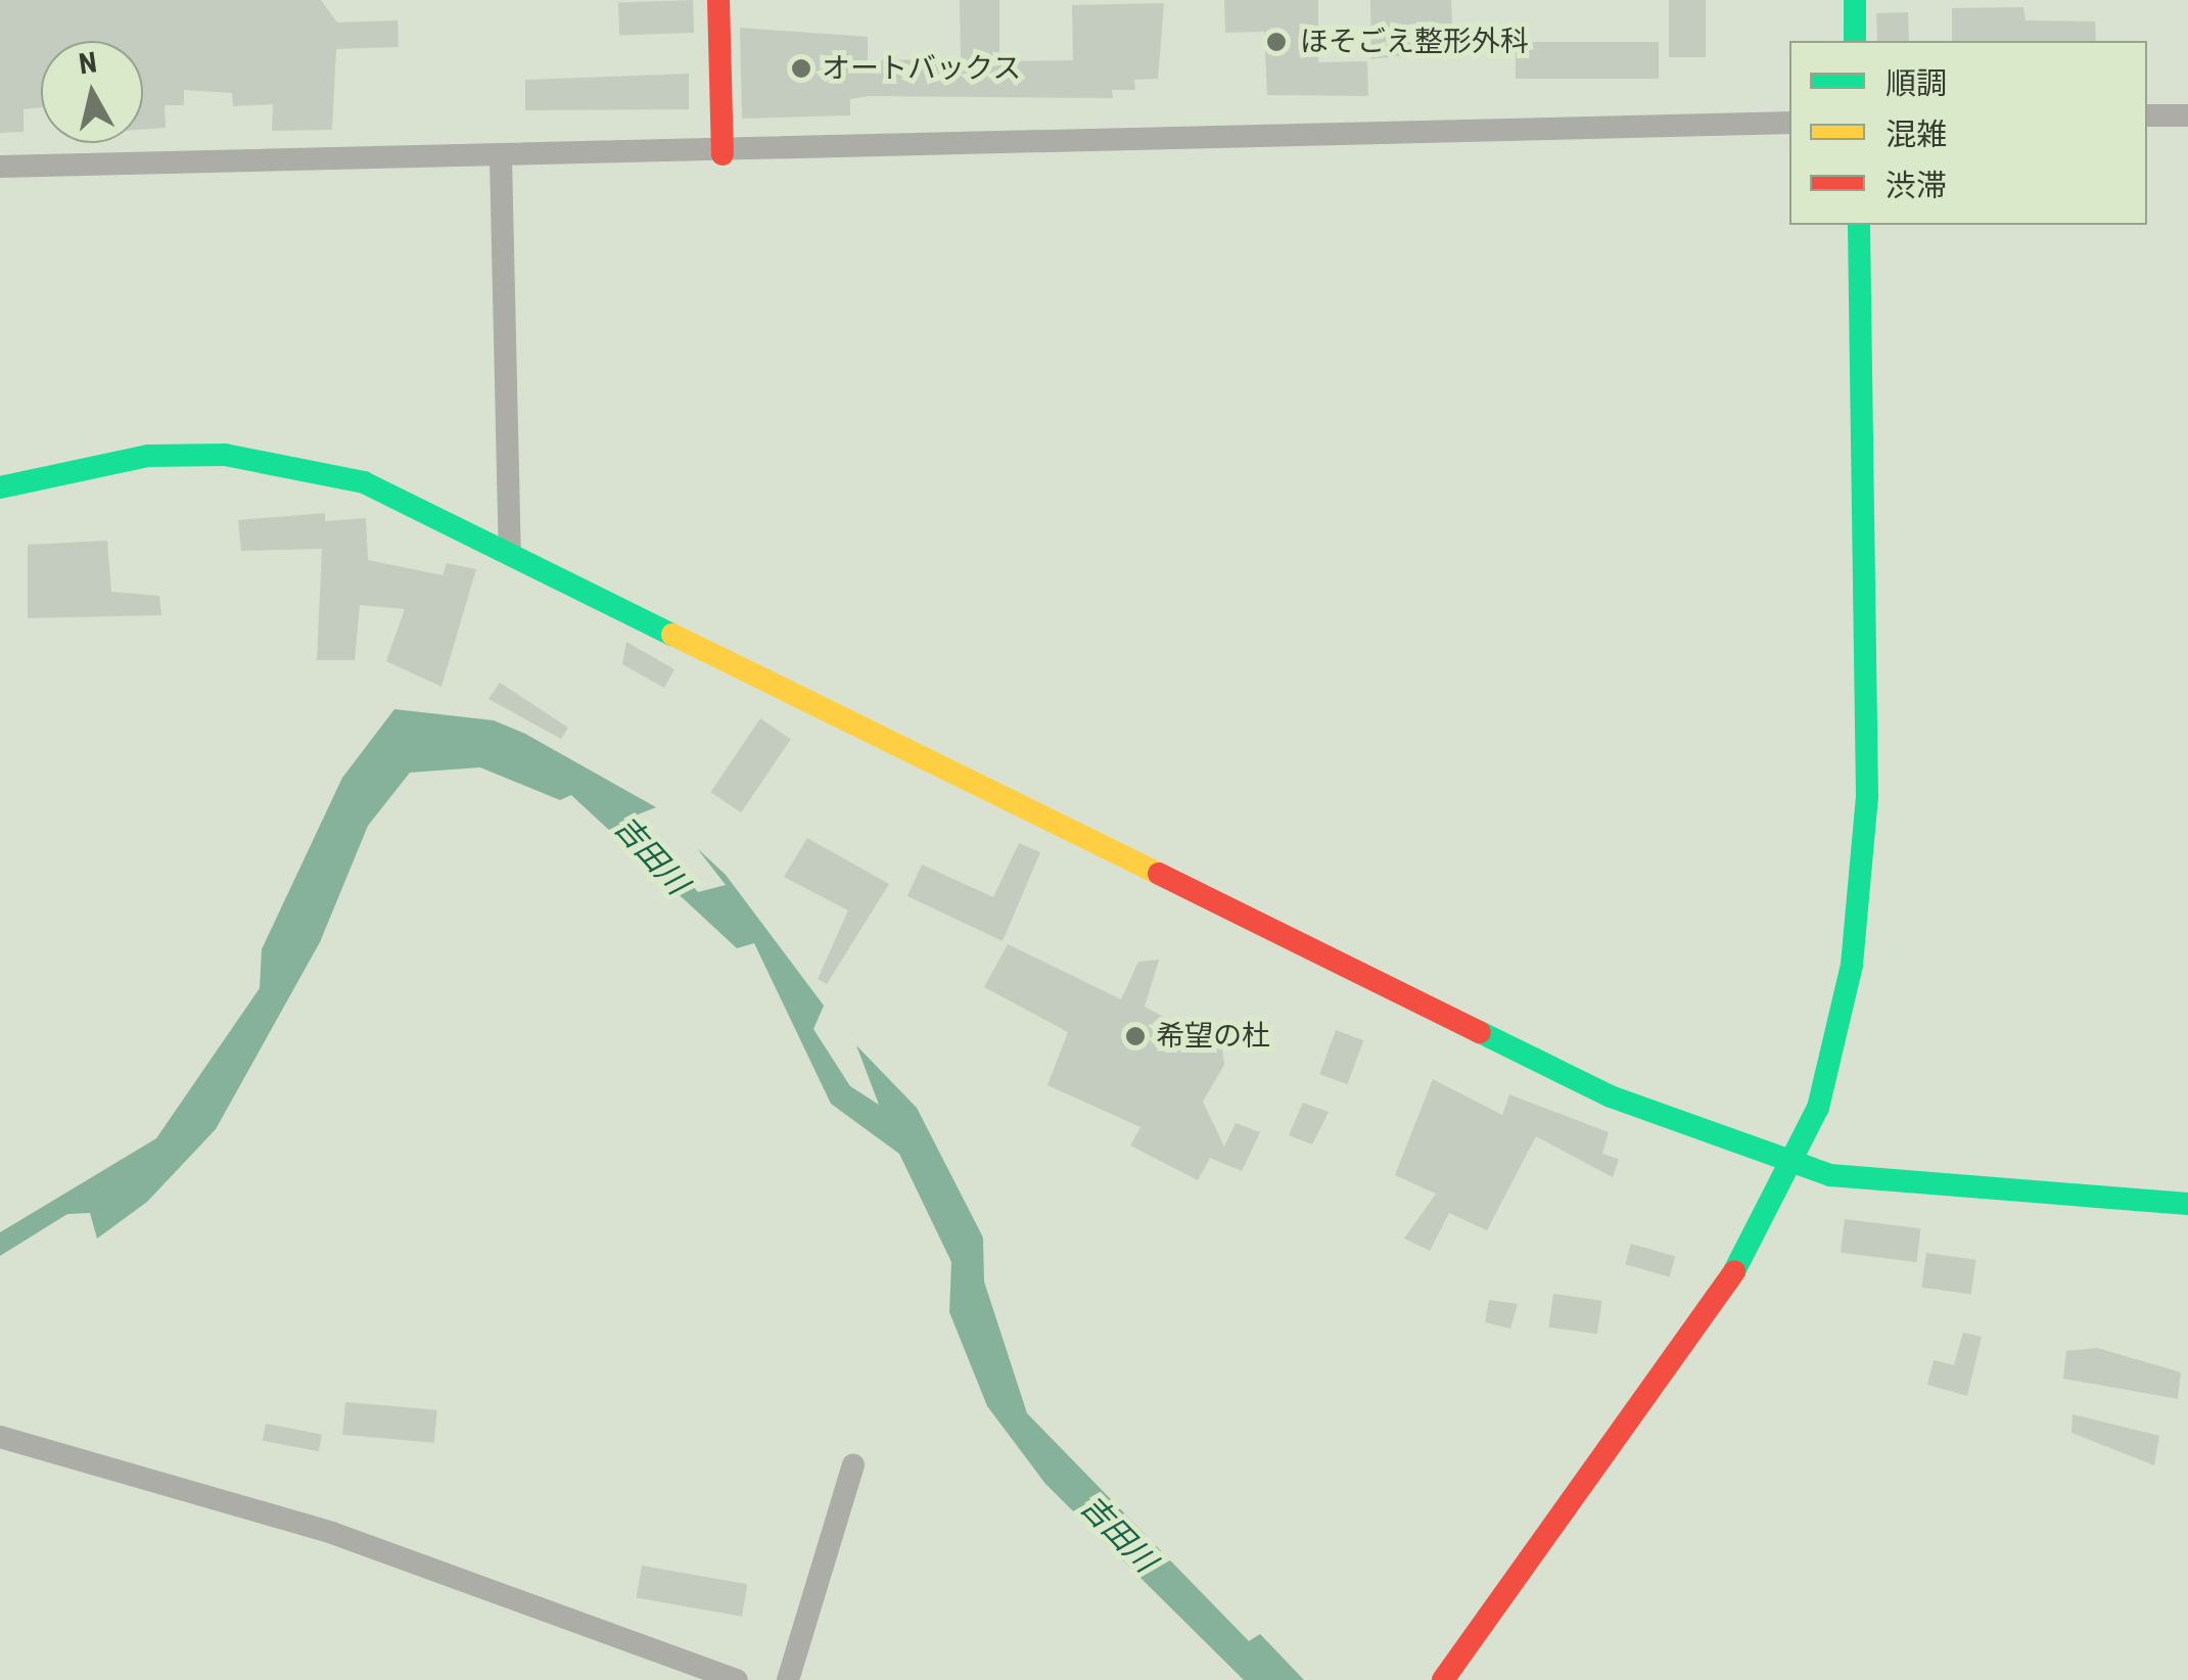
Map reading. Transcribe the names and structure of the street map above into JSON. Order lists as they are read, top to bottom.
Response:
{
  "water": ["吉田川"],
  "places": ["ほそごえ整形外科", "オートバックス", "希望の杜"],
  "legend": ["順調", "混雑", "渋滞"],
  "north": "top"
}
